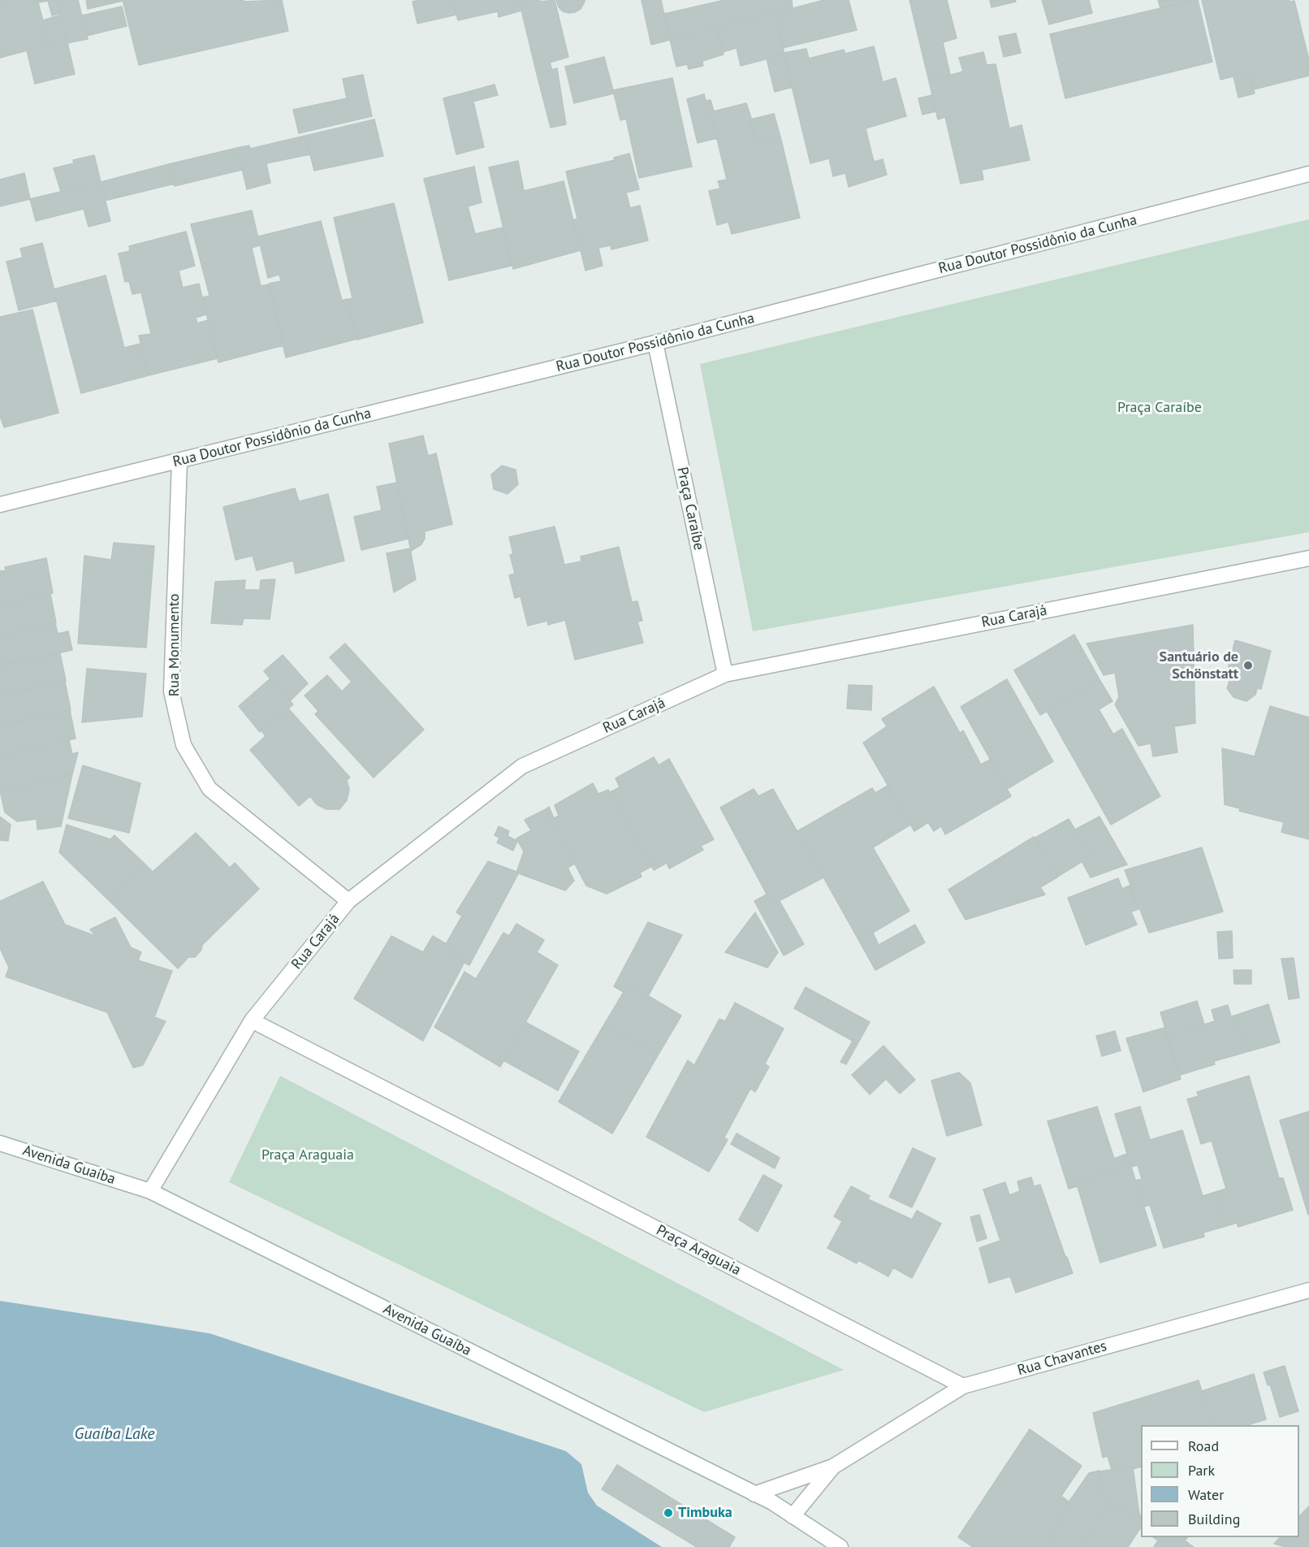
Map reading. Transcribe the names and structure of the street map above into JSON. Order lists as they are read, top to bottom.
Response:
{
  "streets": {
    "street": [
      "Rua Doutor Possidônio da Cunha",
      "Praça Caraíbe",
      "Rua Carajá",
      "Rua Monumento",
      "Avenida Guaíba",
      "Praça Araguaia",
      "Rua Chavantes"
    ]
  },
  "crossings": [
    ["Rua Doutor Possidônio da Cunha", "Praça Caraíbe"],
    ["Rua Doutor Possidônio da Cunha", "Rua Monumento"],
    ["Praça Caraíbe", "Rua Carajá"],
    ["Rua Carajá", "Rua Monumento"],
    ["Rua Carajá", "Avenida Guaíba"],
    ["Rua Carajá", "Praça Araguaia"],
    ["Avenida Guaíba", "Rua Chavantes"],
    ["Praça Araguaia", "Rua Chavantes"]
  ],
  "water": ["Guaíba Lake"],
  "parks": ["Praça Caraíbe", "Praça Araguaia"],
  "places": ["Santuário de Schönstatt", "Timbuka"],
  "legend": [
    "Road",
    "Park",
    "Water",
    "Building"
  ]
}
